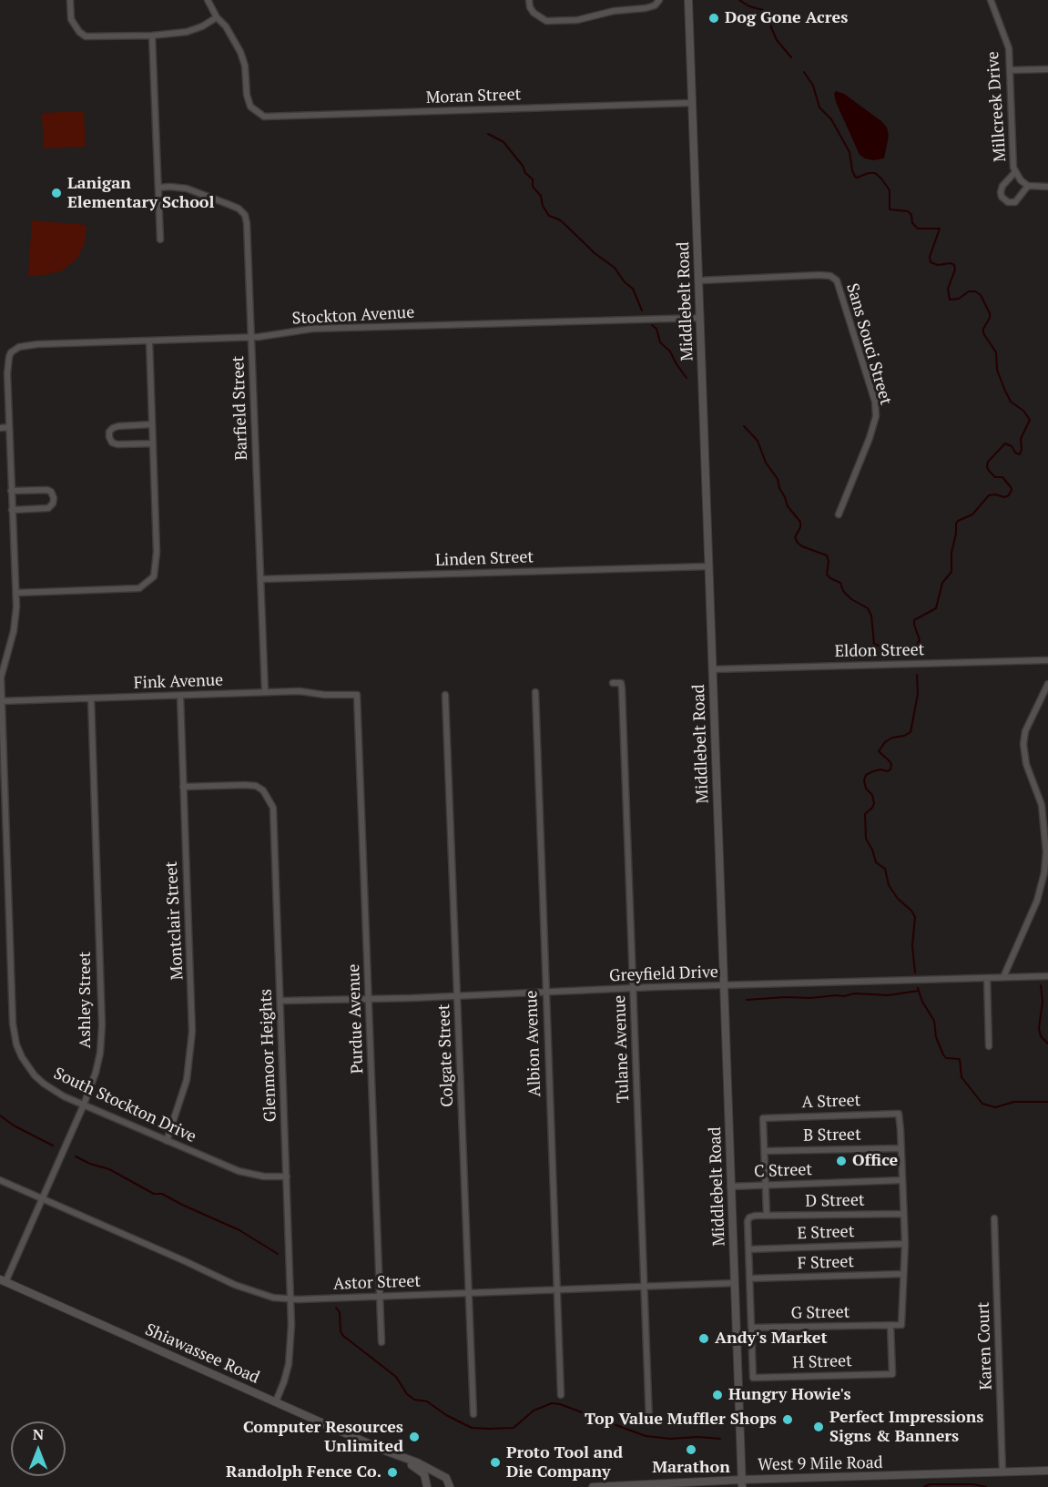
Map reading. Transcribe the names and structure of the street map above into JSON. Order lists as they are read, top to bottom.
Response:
{
  "streets": {
    "street": [
      "Moran Street",
      "Millcreek Drive",
      "Middlebelt Road",
      "Stockton Avenue",
      "Sans Souci Street",
      "Barfield Street",
      "Linden Street",
      "Eldon Street",
      "Fink Avenue",
      "Montclair Street",
      "Greyfield Drive",
      "Ashley Street",
      "Purdue Avenue",
      "Albion Avenue",
      "Tulane Avenue",
      "Glenmoor Heights",
      "Colgate Street",
      "A Street",
      "South Stockton Drive",
      "B Street",
      "C Street",
      "D Street",
      "E Street",
      "F Street",
      "Astor Street",
      "G Street",
      "Karen Court",
      "Shiawassee Road",
      "H Street",
      "West 9 Mile Road"
    ]
  },
  "crossings": [
    ["Moran Street", "Middlebelt Road"],
    ["Middlebelt Road", "Stockton Avenue"],
    ["Middlebelt Road", "Sans Souci Street"],
    ["Middlebelt Road", "Linden Street"],
    ["Middlebelt Road", "Eldon Street"],
    ["Middlebelt Road", "Greyfield Drive"],
    ["Middlebelt Road", "C Street"],
    ["Middlebelt Road", "Astor Street"],
    ["Middlebelt Road", "West 9 Mile Road"],
    ["Stockton Avenue", "Barfield Street"],
    ["Stockton Avenue", "South Stockton Drive"],
    ["Barfield Street", "Linden Street"],
    ["Barfield Street", "Fink Avenue"],
    ["Fink Avenue", "Montclair Street"],
    ["Fink Avenue", "Ashley Street"],
    ["Fink Avenue", "Purdue Avenue"],
    ["Fink Avenue", "South Stockton Drive"],
    ["Montclair Street", "Glenmoor Heights"],
    ["Montclair Street", "South Stockton Drive"],
    ["Greyfield Drive", "Purdue Avenue"],
    ["Greyfield Drive", "Albion Avenue"],
    ["Greyfield Drive", "Tulane Avenue"],
    ["Greyfield Drive", "Glenmoor Heights"],
    ["Greyfield Drive", "Colgate Street"],
    ["Ashley Street", "South Stockton Drive"],
    ["Ashley Street", "Astor Street"],
    ["Ashley Street", "Shiawassee Road"],
    ["Purdue Avenue", "Astor Street"],
    ["Albion Avenue", "Astor Street"],
    ["Tulane Avenue", "Astor Street"],
    ["Glenmoor Heights", "South Stockton Drive"],
    ["Glenmoor Heights", "Astor Street"],
    ["Glenmoor Heights", "Shiawassee Road"],
    ["Colgate Street", "Astor Street"],
    ["A Street", "B Street"],
    ["A Street", "C Street"],
    ["A Street", "D Street"],
    ["G Street", "H Street"],
    ["Karen Court", "West 9 Mile Road"]
  ],
  "places": [
    "Dog Gone Acres",
    "Lanigan Elementary School",
    "Office",
    "Andy's Market",
    "Hungry Howie's",
    "Top Value Muffler Shops",
    "Perfect Impressions Signs & Banners",
    "Computer Resources Unlimited",
    "Marathon",
    "Proto Tool and Die Company",
    "Randolph Fence Co."
  ],
  "north": "top"
}
